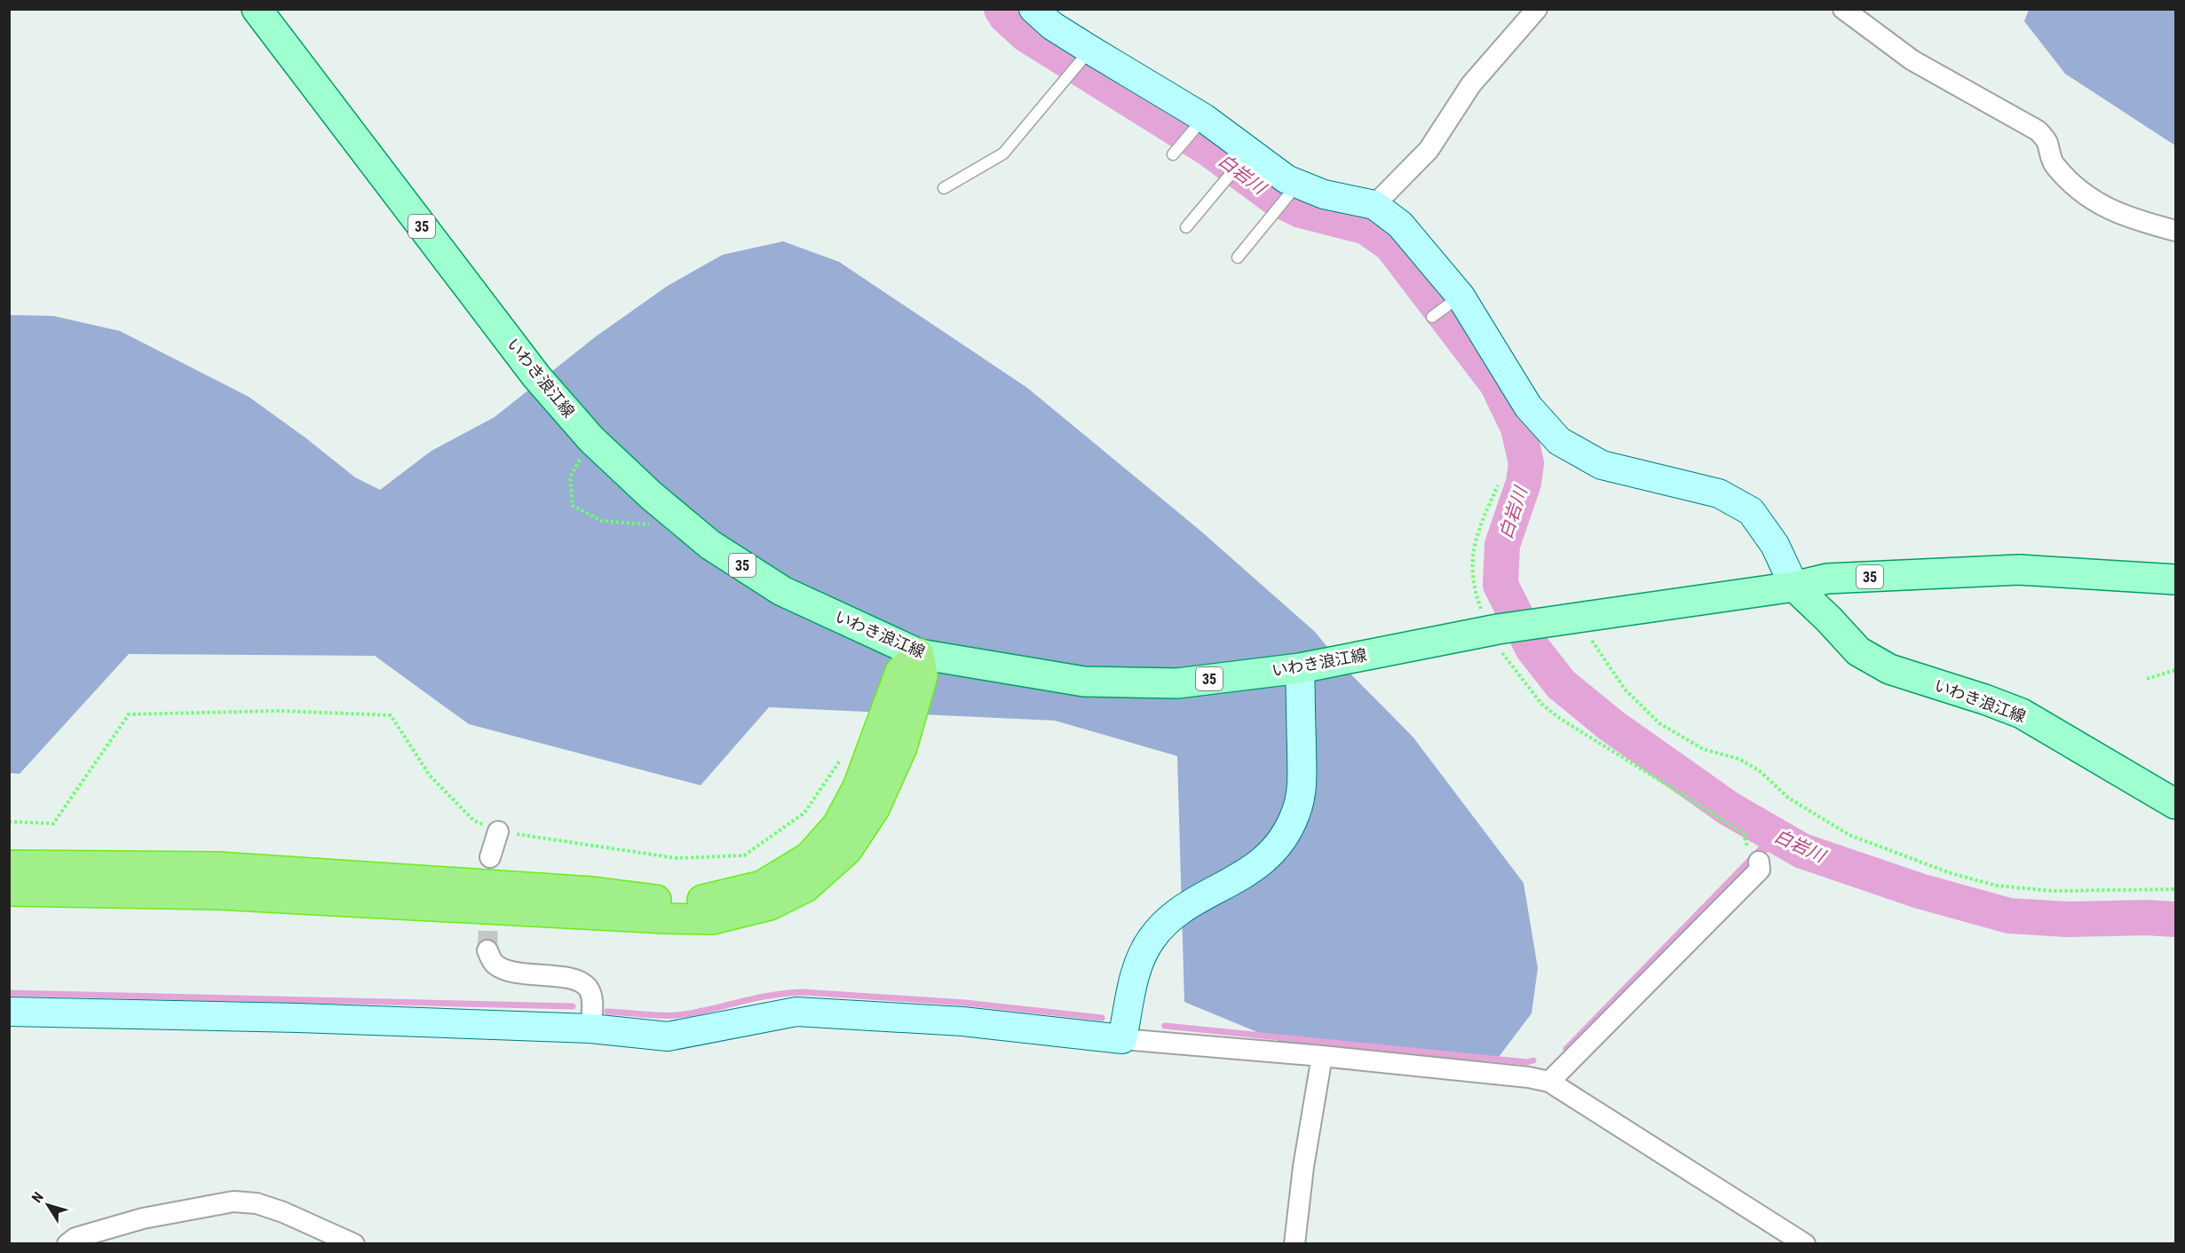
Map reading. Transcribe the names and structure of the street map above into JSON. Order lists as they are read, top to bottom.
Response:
{
  "streets": {
    "main road": ["35", "いわき浪江線"]
  },
  "water": ["白岩川"],
  "north": "top left"
}
